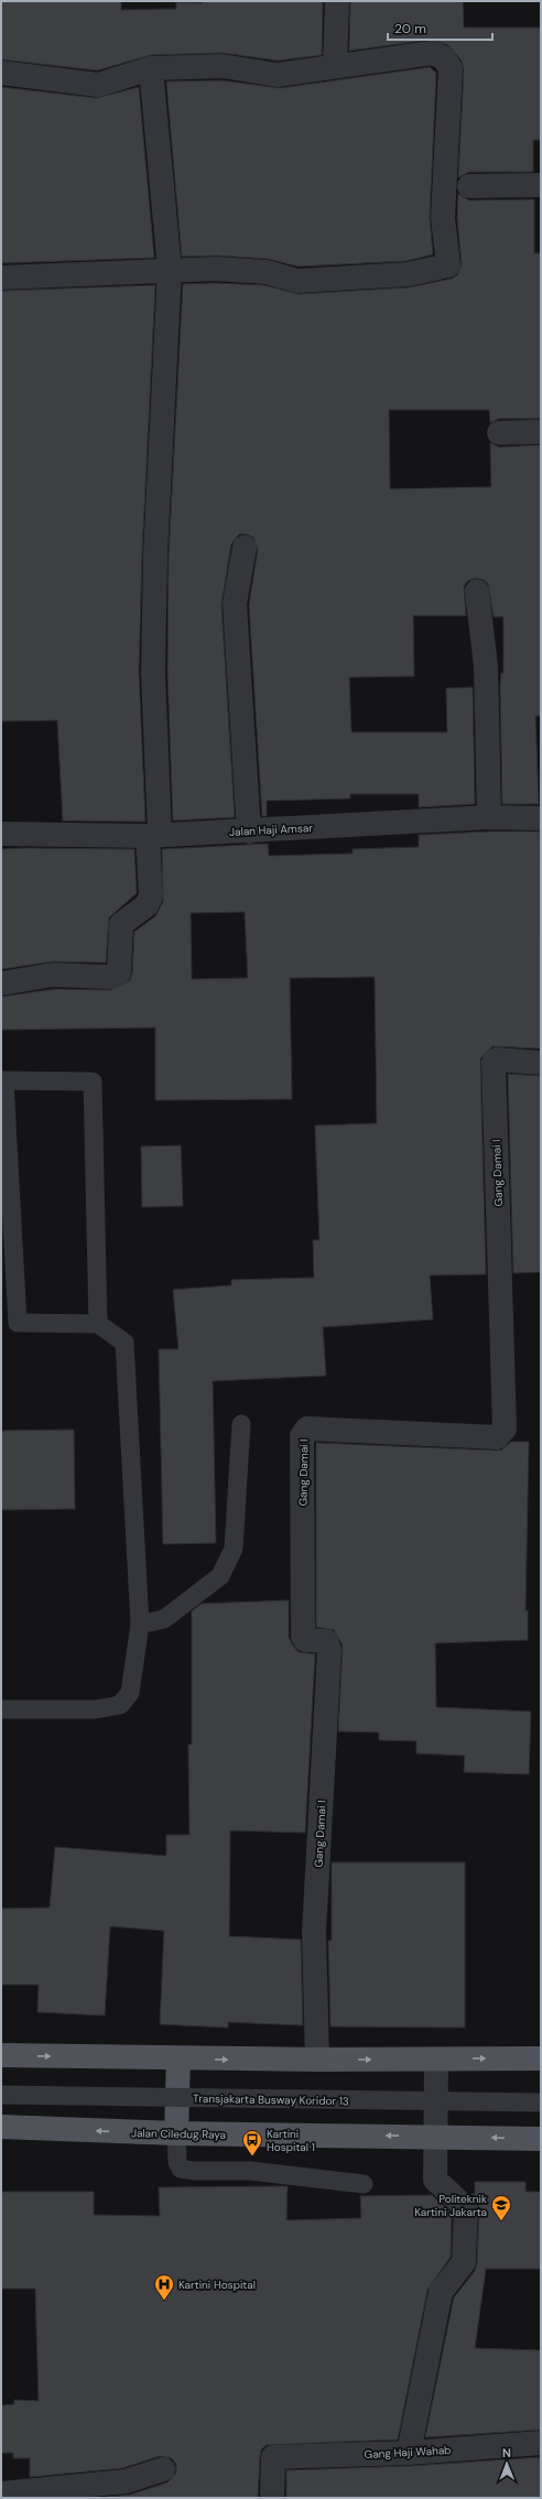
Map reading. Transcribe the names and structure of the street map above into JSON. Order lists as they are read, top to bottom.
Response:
{
  "streets": {
    "main road": ["Jalan Ciledug Raya"],
    "street": ["Jalan Haji Amsar", "Gang Damai I", "Gang Haji Wahab"],
    "lane": ["Transjakarta Busway Koridor 13"]
  },
  "places": {
    "bus stop": ["Kartini Hospital 1"],
    "school or university": ["Politeknik Kartini Jakarta"],
    "hospital": ["Kartini Hospital"]
  },
  "scale_bar": "20 m",
  "north": "top"
}
